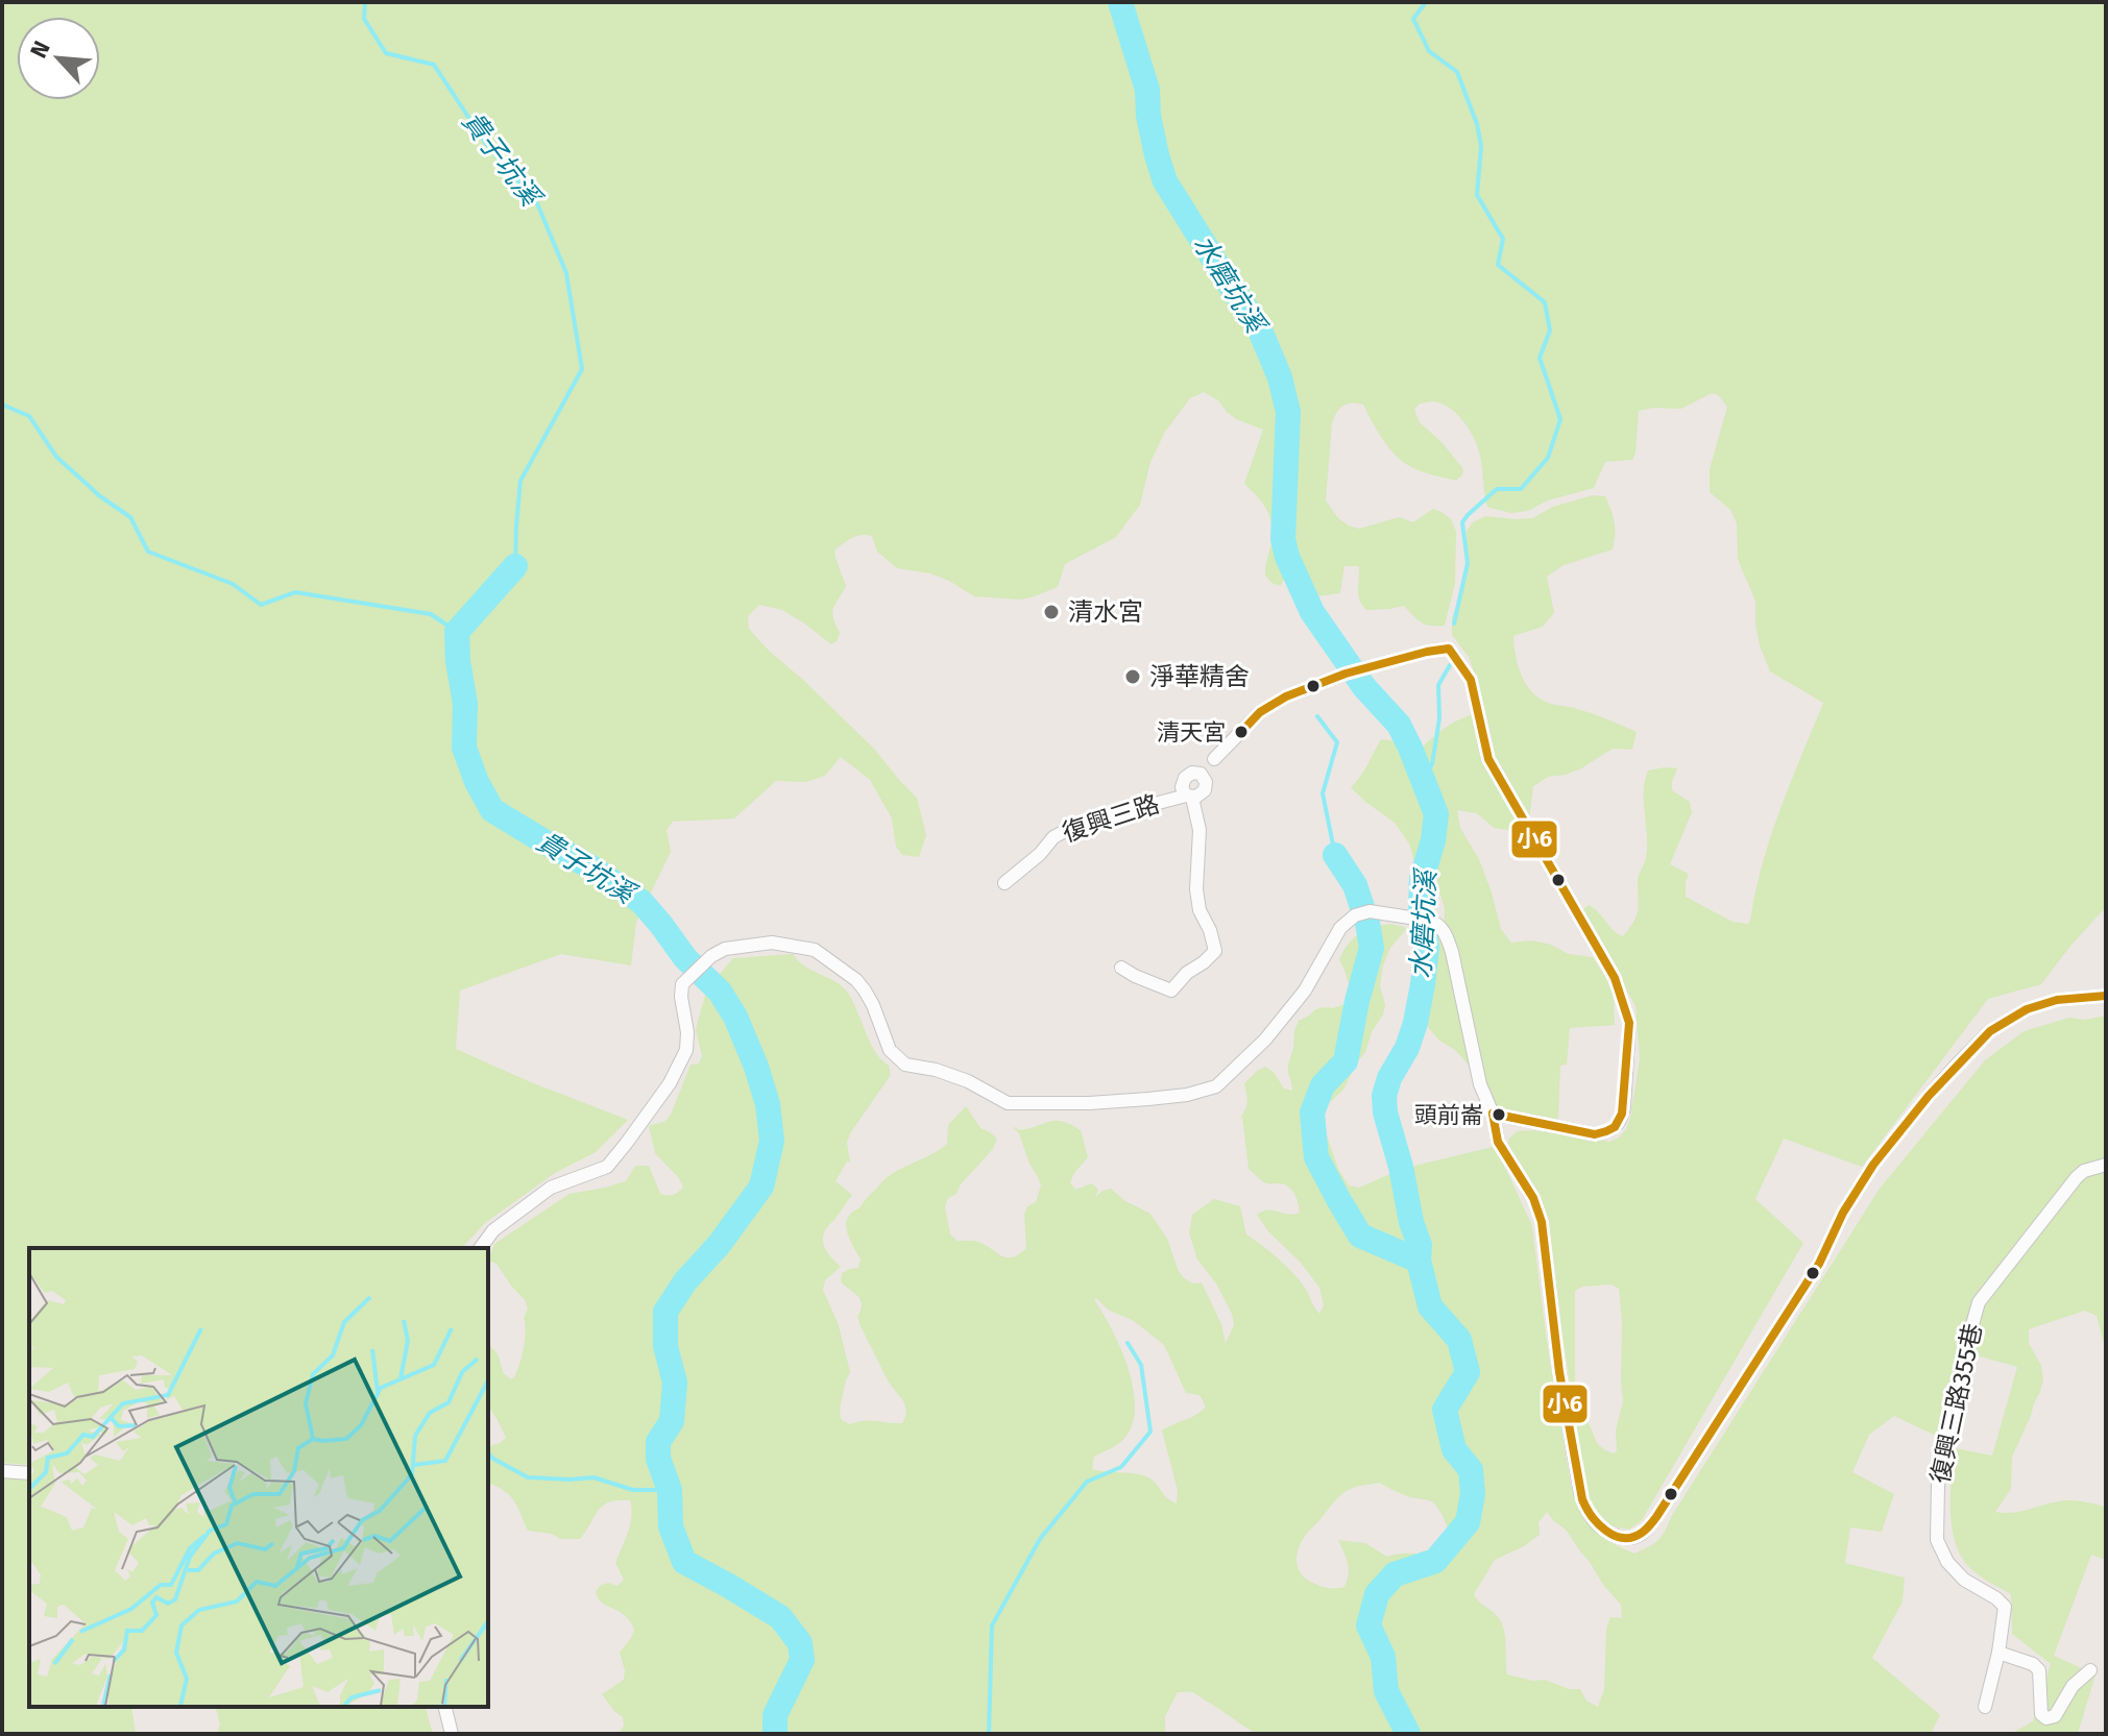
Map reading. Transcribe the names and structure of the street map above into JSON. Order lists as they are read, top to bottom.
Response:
{
  "streets": {
    "street": ["復興三路", "復興三路355巷"]
  },
  "water": ["貴子坑溪", "水磨坑溪"],
  "places": [
    "清水宮",
    "淨華精舍",
    "清天宮",
    "頭前崙"
  ],
  "lines": ["transit line 小6"],
  "north": "top left"
}
